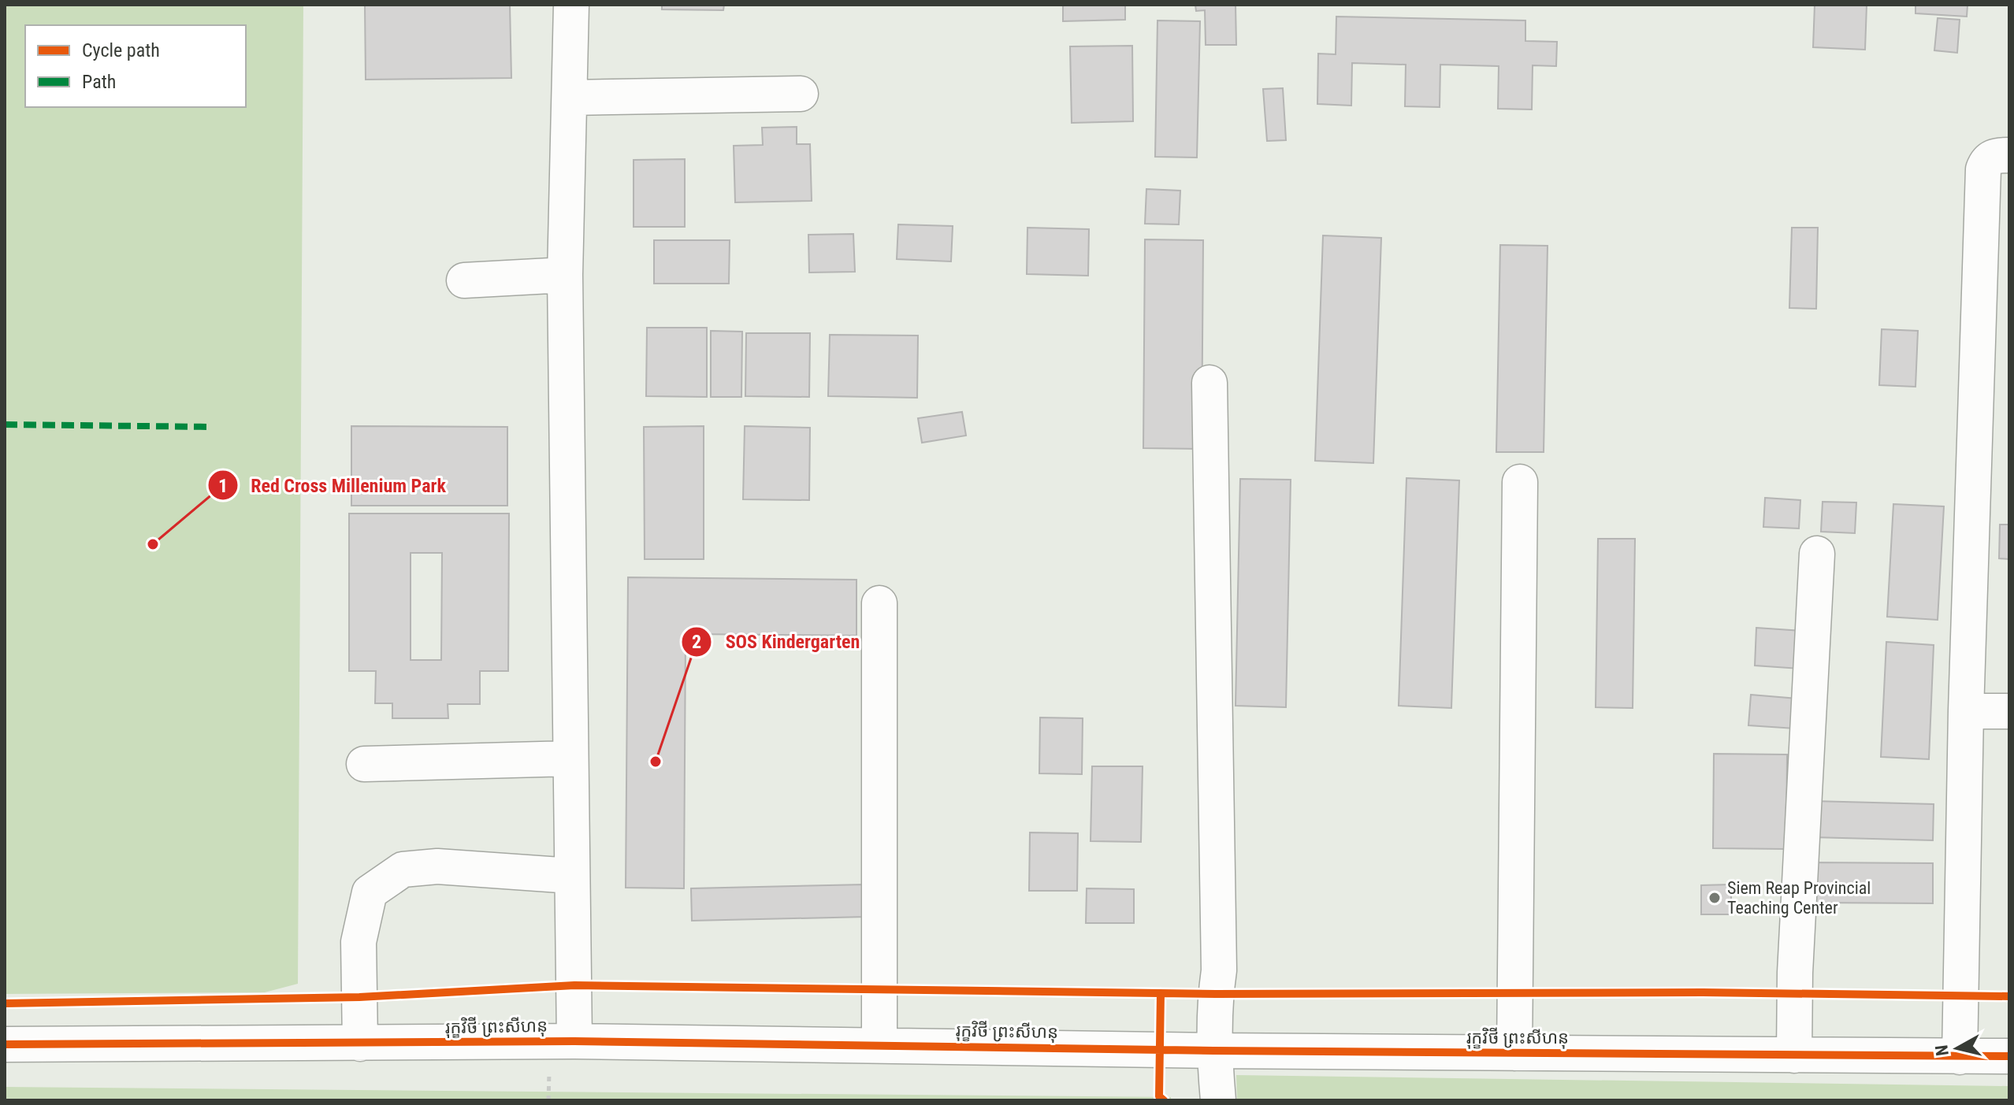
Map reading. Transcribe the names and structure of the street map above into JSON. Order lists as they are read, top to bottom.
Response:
{
  "streets": {
    "street": ["រុក្ខវិថី ព្រះសីហនុ"]
  },
  "places": ["Red Cross Millenium Park", "SOS Kindergarten", "Siem Reap Provincial Teaching Center"],
  "legend": ["Cycle path", "Path"],
  "north": "left"
}
